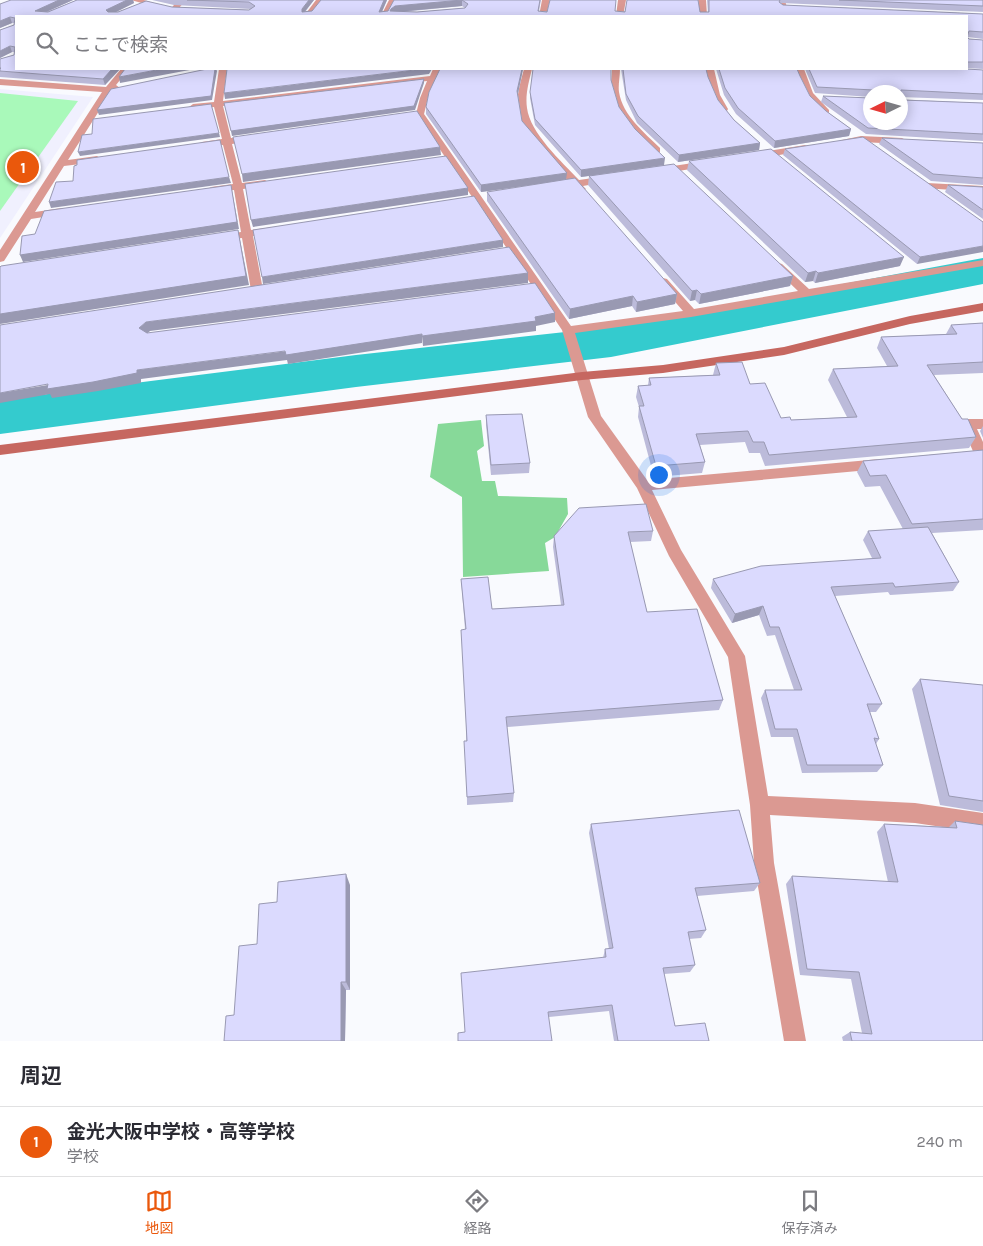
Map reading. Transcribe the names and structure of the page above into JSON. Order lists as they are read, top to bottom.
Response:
{
  "north": "left",
  "page": {
    "search": "ここで検索",
    "pins": "1",
    "heading": "周辺",
    "list": [
      {
        "mark": "1",
        "name": "金光大阪中学校・高等学校",
        "note": "学校",
        "value": "240 m"
      }
    ],
    "nav": ["地図", "経路", "保存済み"]
  }
}
